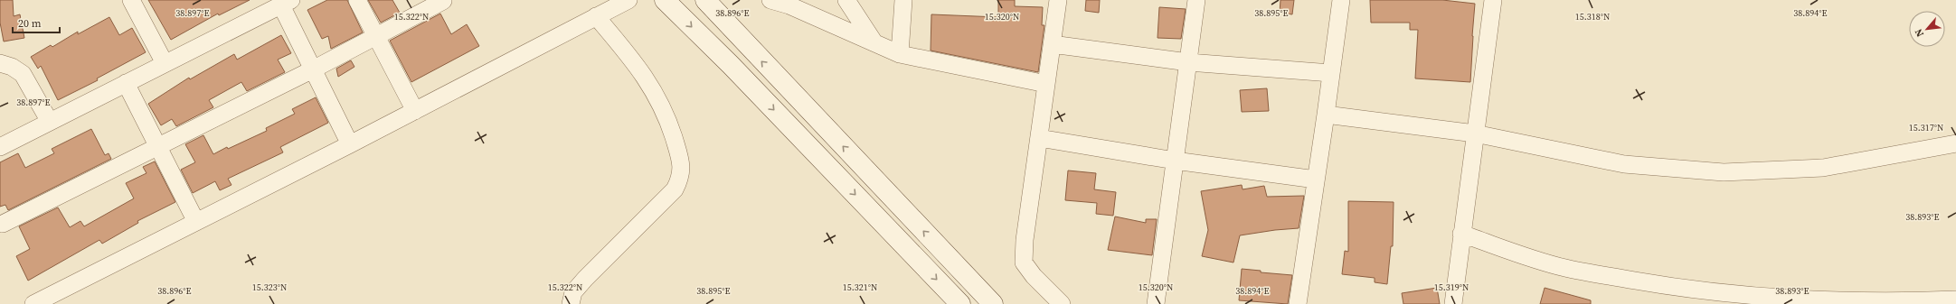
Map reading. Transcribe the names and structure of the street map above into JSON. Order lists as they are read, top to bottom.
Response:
{
  "scale_bar": "20 m",
  "north": "bottom left",
  "coordinates": [
    "38.896°E",
    "38.894°E",
    "38.897°E",
    "38.895°E",
    "15.322°N",
    "15.320°N",
    "15.318°N",
    "15.317°N",
    "38.893°E",
    "15.323°N",
    "15.321°N",
    "15.319°N"
  ]
}
